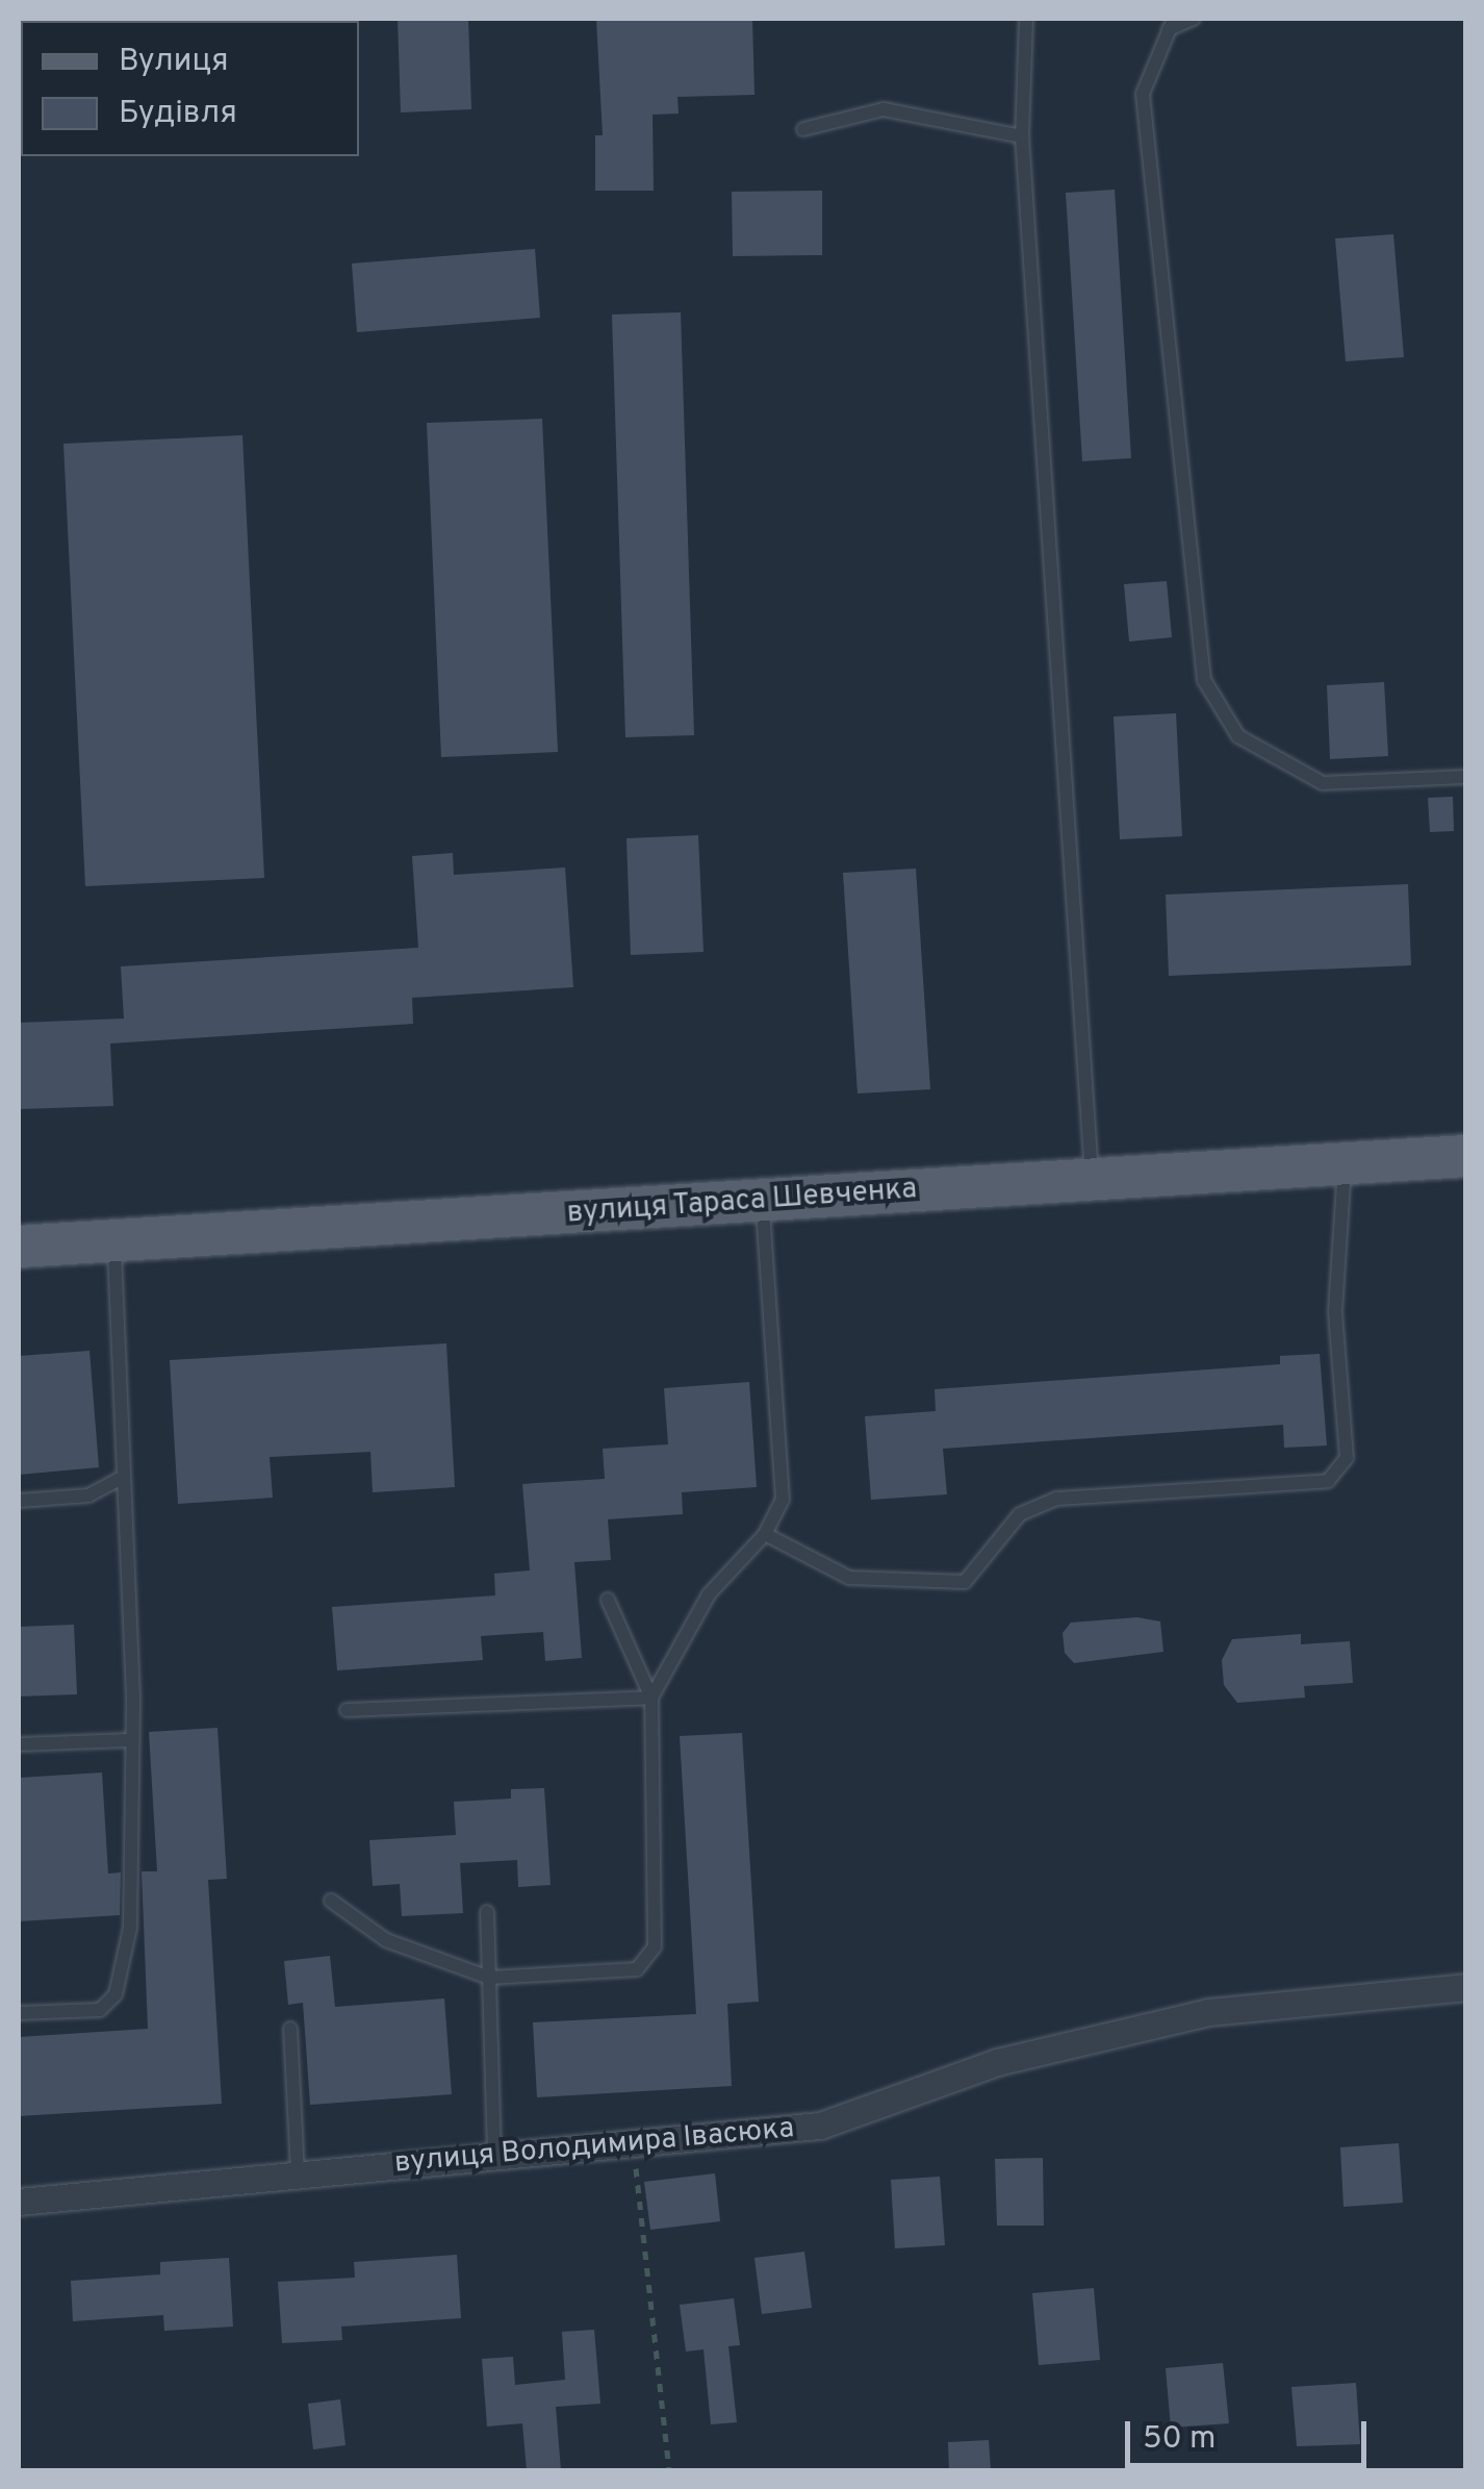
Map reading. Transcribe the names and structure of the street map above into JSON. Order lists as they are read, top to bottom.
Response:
{
  "streets": {
    "main road": ["вулиця Тараса Шевченка"],
    "street": ["вулиця Володимира Івасюка"]
  },
  "legend": ["Вулиця", "Будівля"],
  "scale_bar": "50 m"
}
